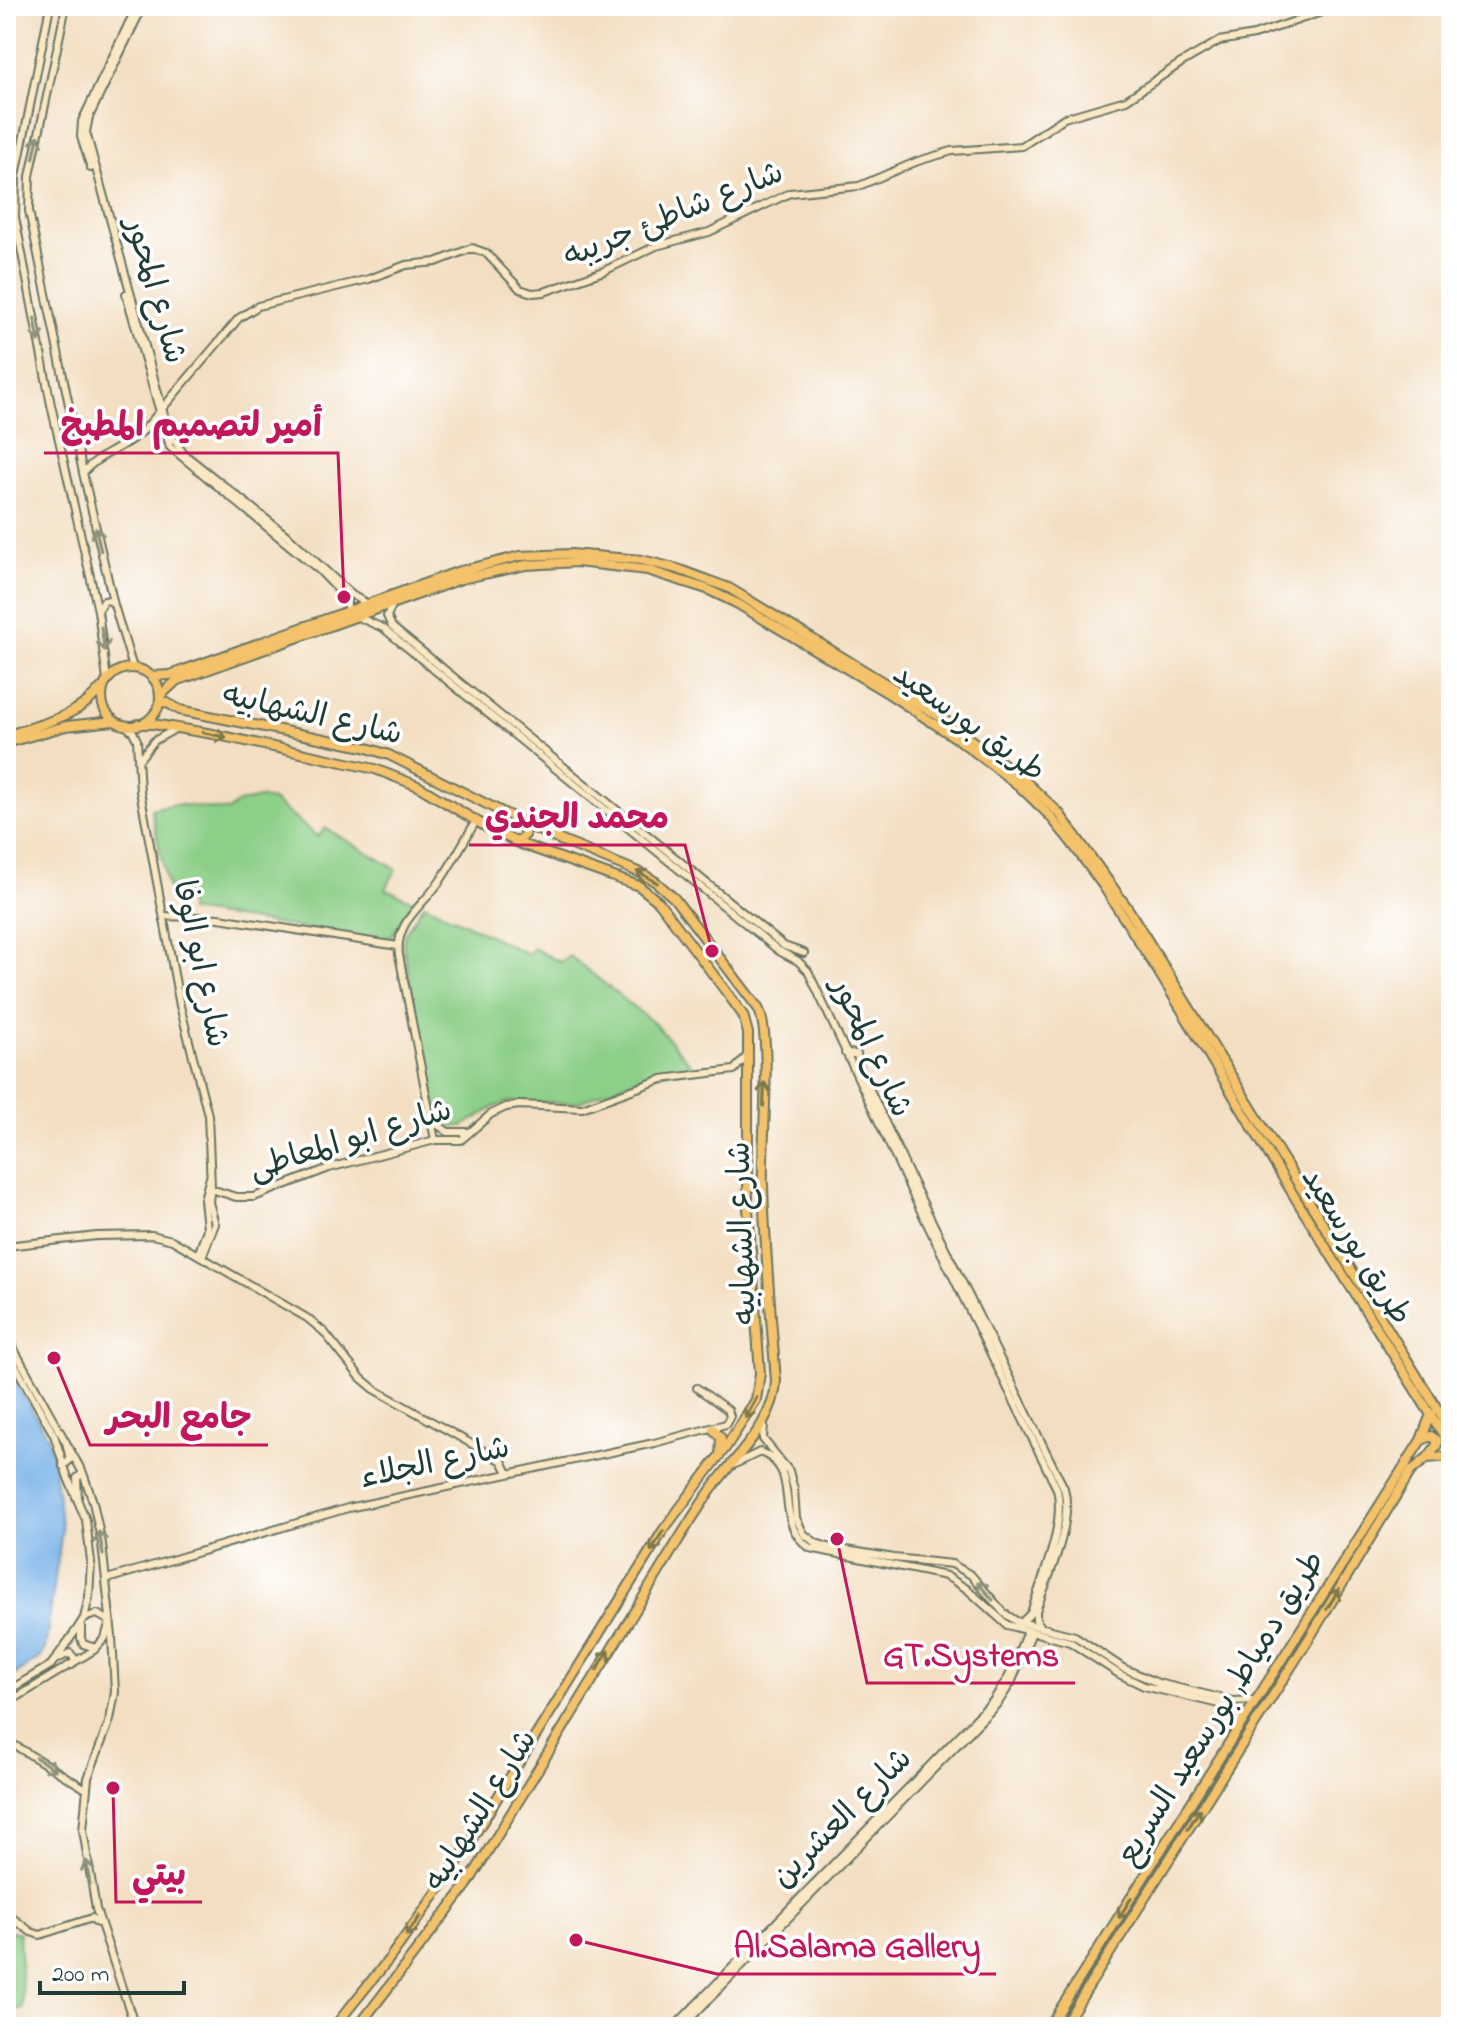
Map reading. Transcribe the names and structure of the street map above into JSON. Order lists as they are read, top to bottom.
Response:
{
  "streets": {
    "highway": ["شارع الشهابيه", "طريق بورسعيد", "طريق دمياط, بورسعيد السريع"],
    "street": [
      "شارع شاطئ جريبه",
      "شارع المحور",
      "شارع ابو الوفا",
      "شارع ابو المعاطى",
      "شارع الجلاء",
      "شارع العشرين"
    ]
  },
  "crossings": [
    ["شارع شاطئ جريبه", "شارع المحور"],
    ["شارع المحور", "طريق بورسعيد"],
    ["شارع الشهابيه", "طريق بورسعيد"],
    ["شارع الشهابيه", "شارع ابو الوفا"],
    ["طريق بورسعيد", "شارع ابو الوفا"],
    ["طريق بورسعيد", "طريق دمياط, بورسعيد السريع"],
    ["شارع ابو الوفا", "شارع ابو المعاطى"]
  ],
  "places": [
    "أمير لتصميم المطبخ",
    "محمد الجندي",
    "جامع البحر",
    "GT.Systems",
    "بيتي",
    "Al.Salama Gallery"
  ],
  "scale_bar": "200 m"
}
